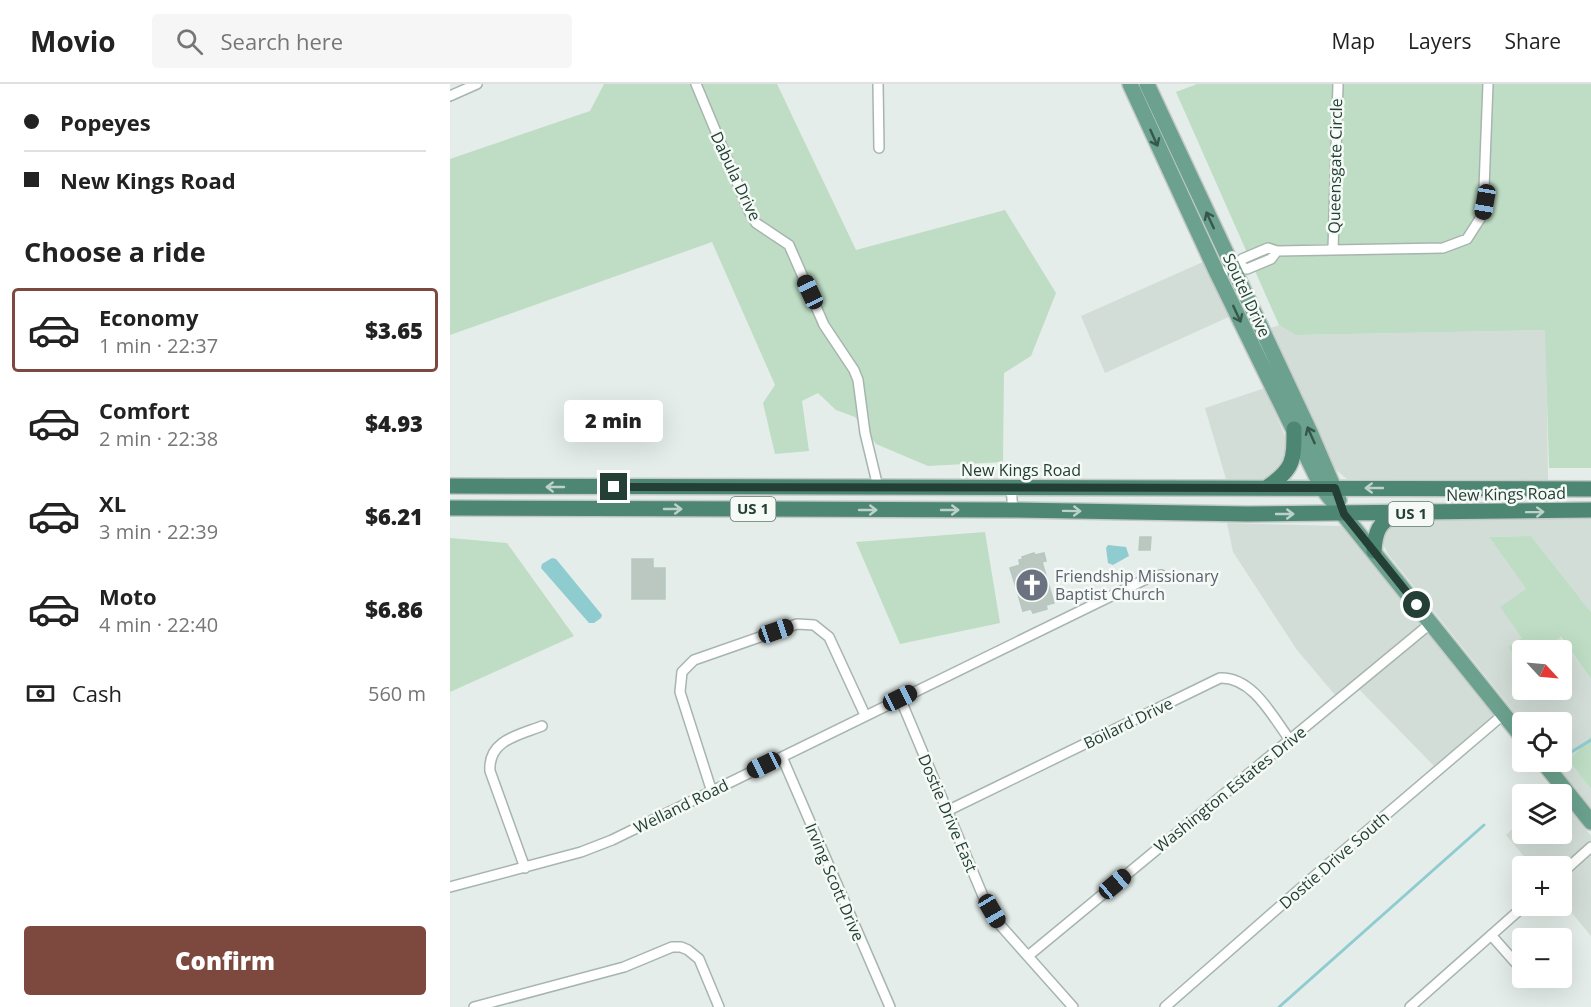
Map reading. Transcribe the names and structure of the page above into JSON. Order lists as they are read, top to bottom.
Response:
{
  "streets": {
    "highway": ["New Kings Road", "US 1"],
    "main road": ["Soutel Drive"],
    "street": [
      "Queensgate Circle",
      "Dabula Drive",
      "Boilard Drive",
      "Washington Estates Drive",
      "Welland Road",
      "Dostie Drive East",
      "Dostie Drive South",
      "Irving Scott Drive"
    ]
  },
  "crossings": [
    ["Queensgate Circle", "Soutel Drive"],
    ["Dabula Drive", "New Kings Road"],
    ["Soutel Drive", "New Kings Road"],
    ["Soutel Drive", "Washington Estates Drive"],
    ["Soutel Drive", "Dostie Drive South"],
    ["Boilard Drive", "Washington Estates Drive"],
    ["Boilard Drive", "Dostie Drive East"],
    ["Washington Estates Drive", "Dostie Drive East"],
    ["Welland Road", "Dostie Drive East"],
    ["Welland Road", "Irving Scott Drive"]
  ],
  "places": {
    "church": ["Friendship Missionary Baptist Church"]
  },
  "north": "bottom right",
  "page": {
    "header": "Movio",
    "search": "Search here",
    "nav": ["Map", "Layers", "Share"],
    "banner": ["Popeyes", "New Kings Road"],
    "heading": "Choose a ride",
    "list": [
      {
        "name": "Economy",
        "note": "1 min · 22:37",
        "value": "$3.65"
      },
      {
        "name": "Comfort",
        "note": "2 min · 22:38",
        "value": "$4.93"
      },
      {
        "name": "XL",
        "note": "3 min · 22:39",
        "value": "$6.21"
      },
      {
        "name": "Moto",
        "note": "4 min · 22:40",
        "value": "$6.86"
      }
    ],
    "bubble": "2 min",
    "map_buttons": ["+", "−"],
    "pay": ["Cash", "560 m"],
    "buttons": "Confirm"
  }
}
